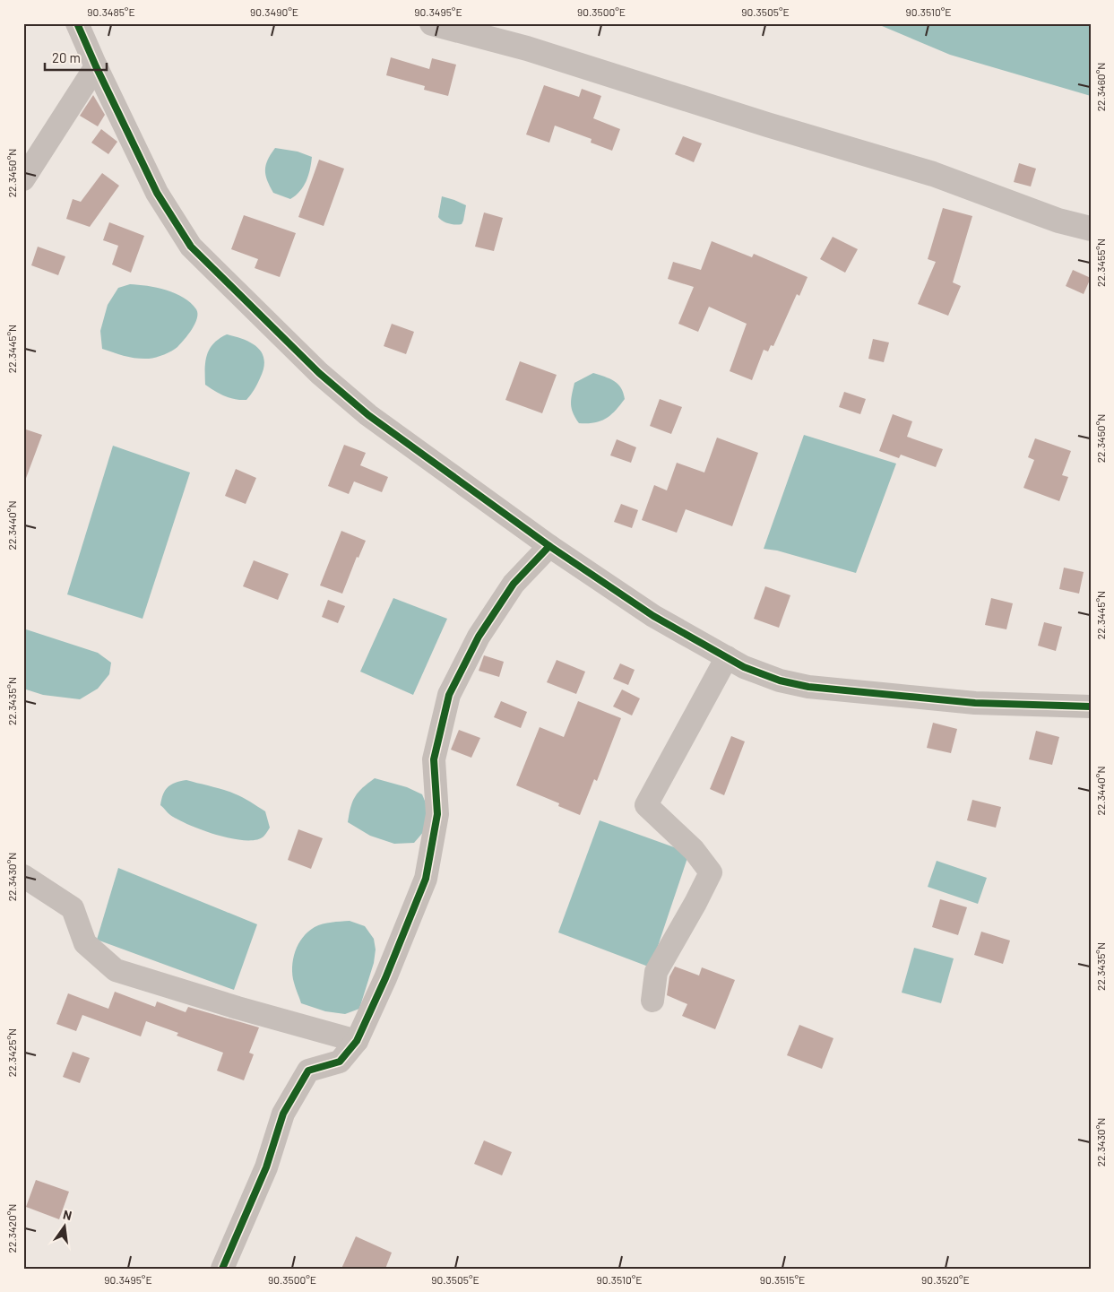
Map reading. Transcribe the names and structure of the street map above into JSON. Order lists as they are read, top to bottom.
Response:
{
  "scale_bar": "20 m",
  "north": "top",
  "coordinates": [
    "90.3485°E",
    "90.3490°E",
    "90.3495°E",
    "90.3500°E",
    "90.3505°E",
    "90.3510°E",
    "22.3460°N",
    "22.3450°N",
    "22.3455°N",
    "22.3445°N",
    "22.3440°N",
    "22.3435°N",
    "22.3430°N",
    "22.3425°N",
    "22.3420°N",
    "90.3515°E",
    "90.3520°E"
  ]
}
